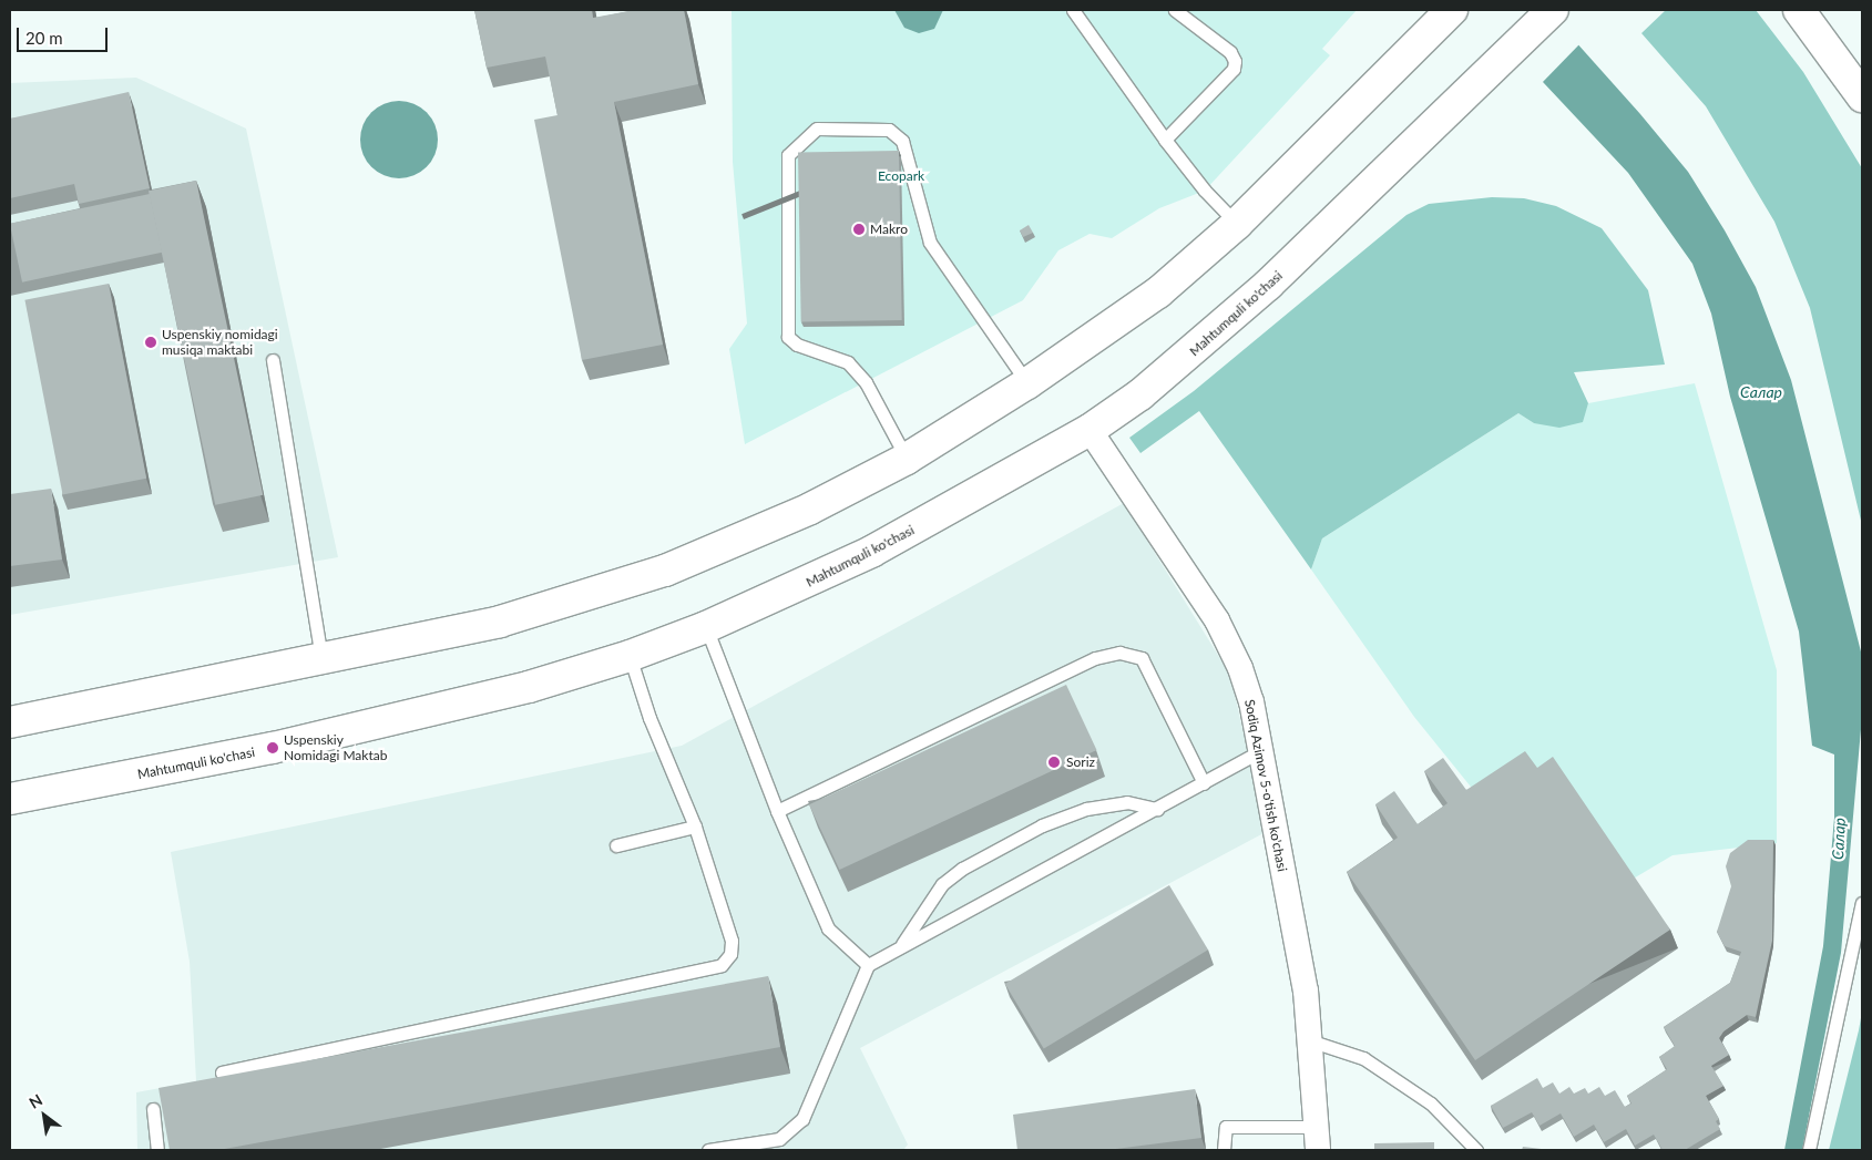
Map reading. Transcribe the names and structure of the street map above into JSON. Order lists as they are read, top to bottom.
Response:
{
  "streets": {
    "main road": ["Mahtumquli ko'chasi"],
    "street": ["Sodiq Azimov 5-o'tish ko'chasi"]
  },
  "crossings": [
    ["Mahtumquli ko'chasi", "Sodiq Azimov 5-o'tish ko'chasi"]
  ],
  "water": ["Салар"],
  "parks": ["Ecopark"],
  "places": [
    "Makro",
    "Uspenskiy nomidagi musiqa maktabi",
    "Uspenskiy Nomidagi Maktab",
    "Soriz"
  ],
  "scale_bar": "20 m",
  "north": "top left"
}
